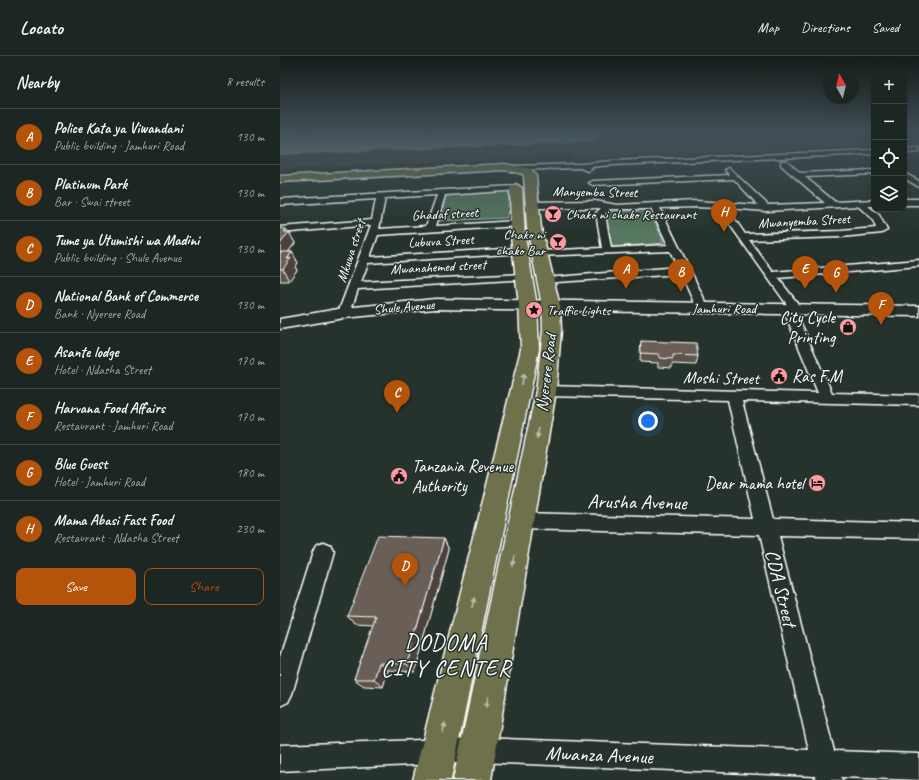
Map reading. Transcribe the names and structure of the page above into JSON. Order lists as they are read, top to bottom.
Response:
{
  "streets": {
    "highway": ["Nyerere Road"],
    "main road": ["Shule Avenue", "Jamhuri Road"],
    "street": [
      "Manyemba Street",
      "Ghadaf street",
      "Mwanyemba Street",
      "Lubuva Street",
      "Mkuwa street",
      "Mwanahemed street",
      "Moshi Street",
      "Arusha Avenue",
      "CDA Street",
      "Mwanza Avenue"
    ]
  },
  "crossings": [
    ["Manyemba Street", "Mwanyemba Street"],
    ["Manyemba Street", "Nyerere Road"],
    ["Ghadaf street", "Mkuwa street"],
    ["Ghadaf street", "Nyerere Road"],
    ["Lubuva Street", "Mkuwa street"],
    ["Lubuva Street", "Nyerere Road"],
    ["Mkuwa street", "Mwanahemed street"],
    ["Mkuwa street", "Shule Avenue"],
    ["Mwanahemed street", "Nyerere Road"],
    ["Shule Avenue", "Jamhuri Road"],
    ["Shule Avenue", "Nyerere Road"],
    ["Jamhuri Road", "Nyerere Road"],
    ["Nyerere Road", "Moshi Street"],
    ["Nyerere Road", "Arusha Avenue"],
    ["Nyerere Road", "Mwanza Avenue"],
    ["Moshi Street", "CDA Street"],
    ["Arusha Avenue", "CDA Street"],
    ["CDA Street", "Mwanza Avenue"]
  ],
  "districts": ["DODOMA CITY CENTER"],
  "places": {
    "bar": ["Chako ni chako Restaurant", "Chako ni chako Bar"],
    "place": ["Traffic Lights"],
    "shop": ["City Cycle Printing"],
    "public building": ["Ras F.M", "Tanzania Revenue Authority"],
    "hotel": ["Dear mama hotel"]
  },
  "north": "top",
  "page": {
    "header": "Locato",
    "nav": ["Map", "Directions", "Saved"],
    "heading": ["Nearby", "8 results"],
    "map_buttons": ["+", "−"],
    "list": [
      {
        "mark": "A",
        "name": "Police Kata ya Viwandani",
        "note": "Public building · Jamhuri Road",
        "value": "130 m"
      },
      {
        "mark": "B",
        "name": "Platinum Park",
        "note": "Bar · Swai street",
        "value": "130 m"
      },
      {
        "mark": "C",
        "name": "Tume ya Utumishi wa Madini",
        "note": "Public building · Shule Avenue",
        "value": "130 m"
      },
      {
        "mark": "D",
        "name": "National Bank of Commerce",
        "note": "Bank · Nyerere Road",
        "value": "130 m"
      },
      {
        "mark": "E",
        "name": "Asante lodge",
        "note": "Hotel · Ndasha Street",
        "value": "170 m"
      },
      {
        "mark": "F",
        "name": "Harvana Food Affairs",
        "note": "Restaurant · Jamhuri Road",
        "value": "170 m"
      },
      {
        "mark": "G",
        "name": "Blue Guest",
        "note": "Hotel · Jamhuri Road",
        "value": "180 m"
      },
      {
        "mark": "H",
        "name": "Mama Abasi Fast Food",
        "note": "Restaurant · Ndasha Street",
        "value": "230 m"
      }
    ],
    "pins": [
      "H",
      "A",
      "E",
      "B",
      "G",
      "F",
      "C",
      "D"
    ],
    "buttons": ["Save", "Share"]
  }
}
